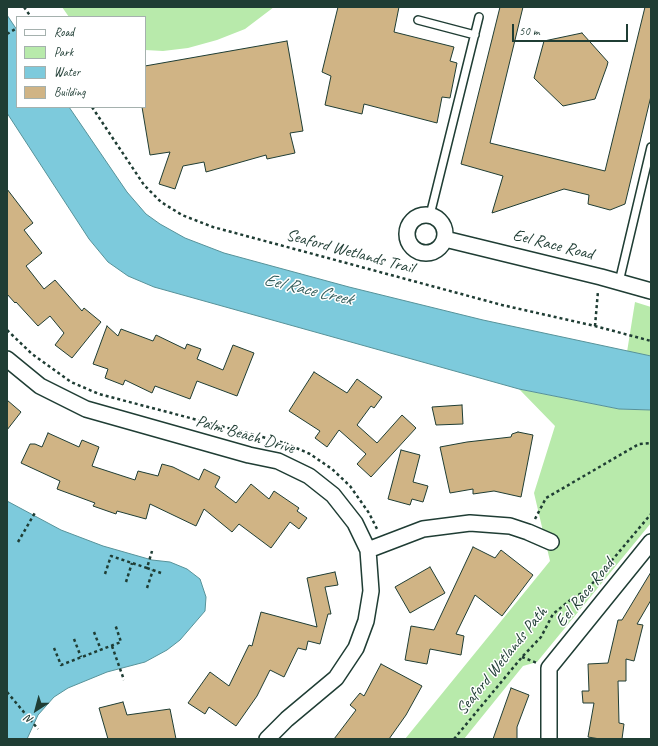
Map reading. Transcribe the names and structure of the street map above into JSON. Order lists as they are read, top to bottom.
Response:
{
  "streets": {
    "street": ["Eel Race Road", "Palm Beach Drive"],
    "path": ["Seaford Wetlands Trail", "Seaford Wetlands Path"]
  },
  "water": ["Eel Race Creek"],
  "legend": [
    "Road",
    "Park",
    "Water",
    "Building"
  ],
  "scale_bar": "50 m",
  "north": "bottom left"
}
